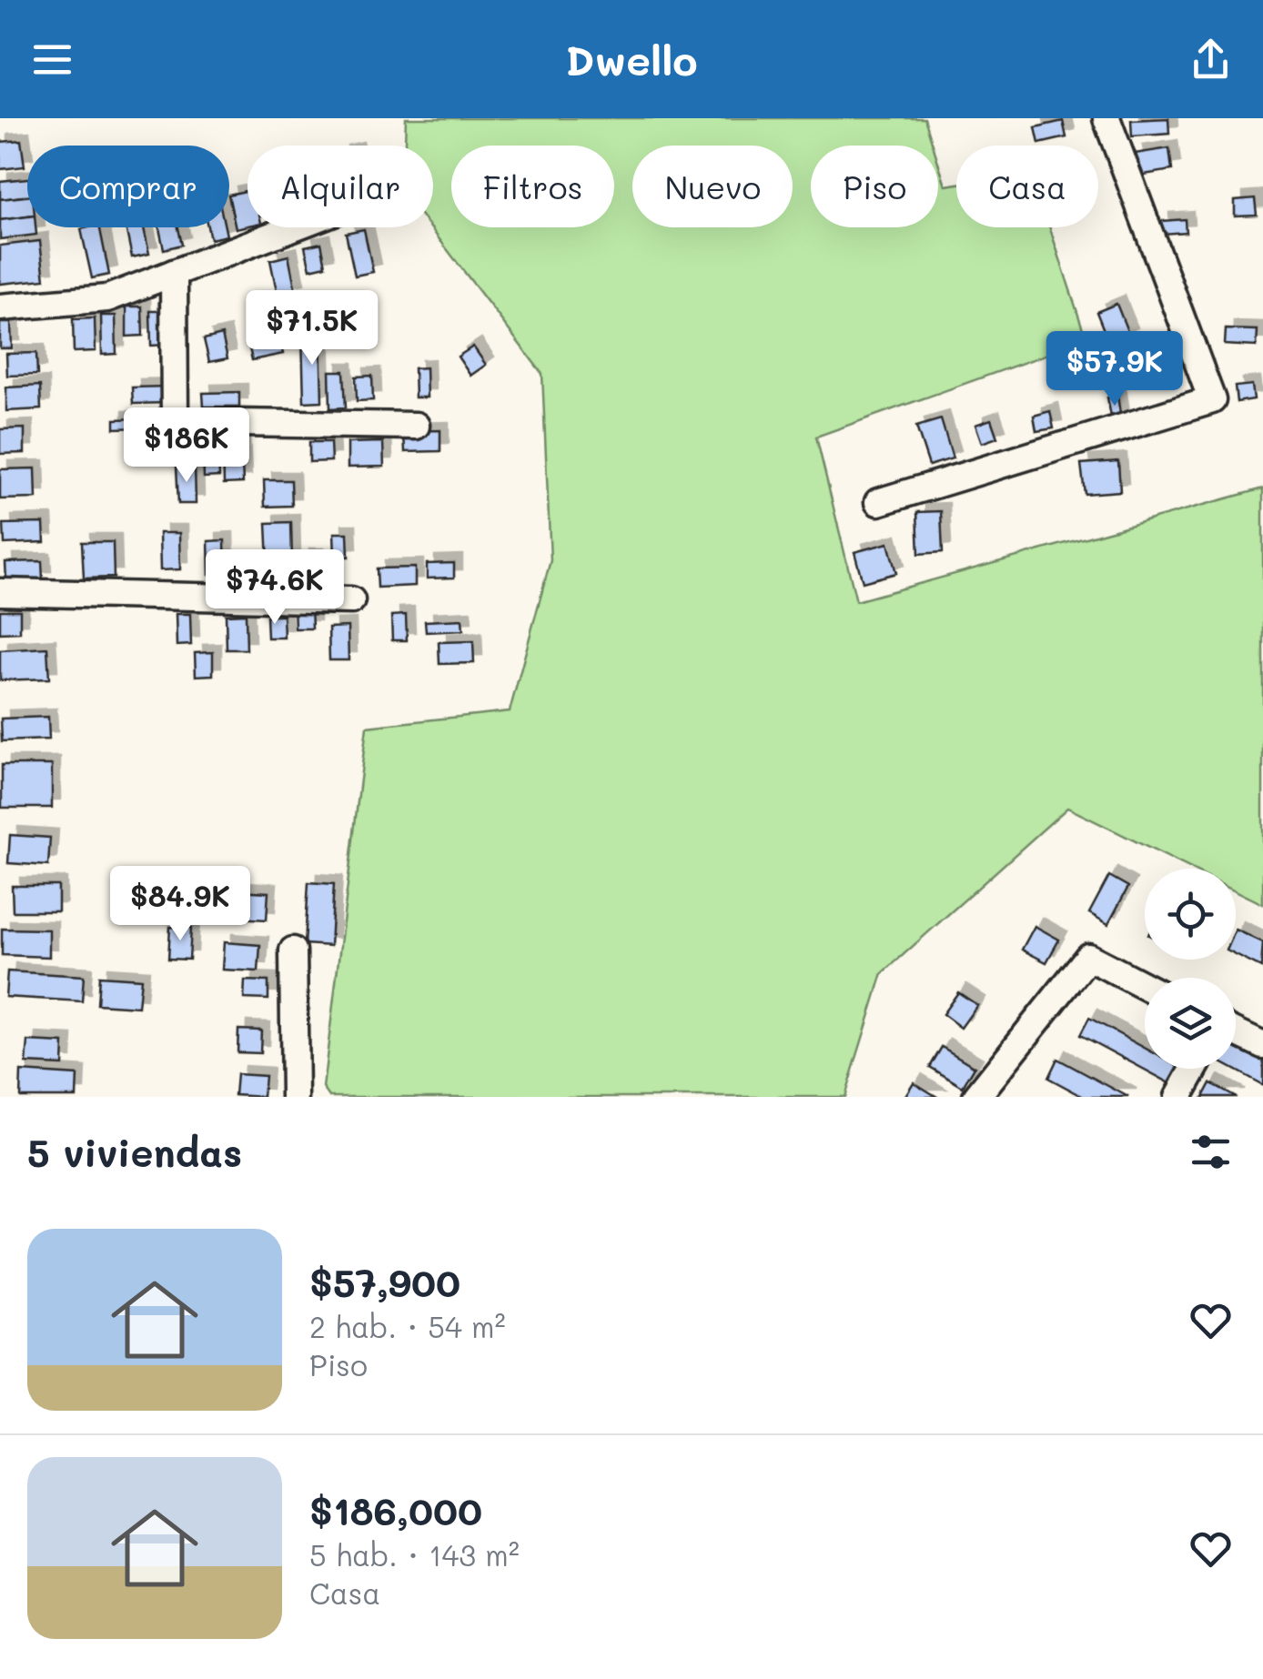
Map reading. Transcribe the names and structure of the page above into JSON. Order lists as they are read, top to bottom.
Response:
{
  "page": {
    "header": "Dwello",
    "chip": [
      "Comprar",
      "Alquilar",
      "Filtros",
      "Nuevo",
      "Piso",
      "Casa"
    ],
    "price": [
      "$71.5K",
      "$57.9K",
      "$186K",
      "$74.6K",
      "$84.9K"
    ],
    "heading": "5 viviendas",
    "list": [
      {
        "name": "$57,900",
        "note": "2 hab. · 54 m² · Piso"
      },
      {
        "name": "$186,000",
        "note": "5 hab. · 143 m² · Casa"
      }
    ]
  }
}
